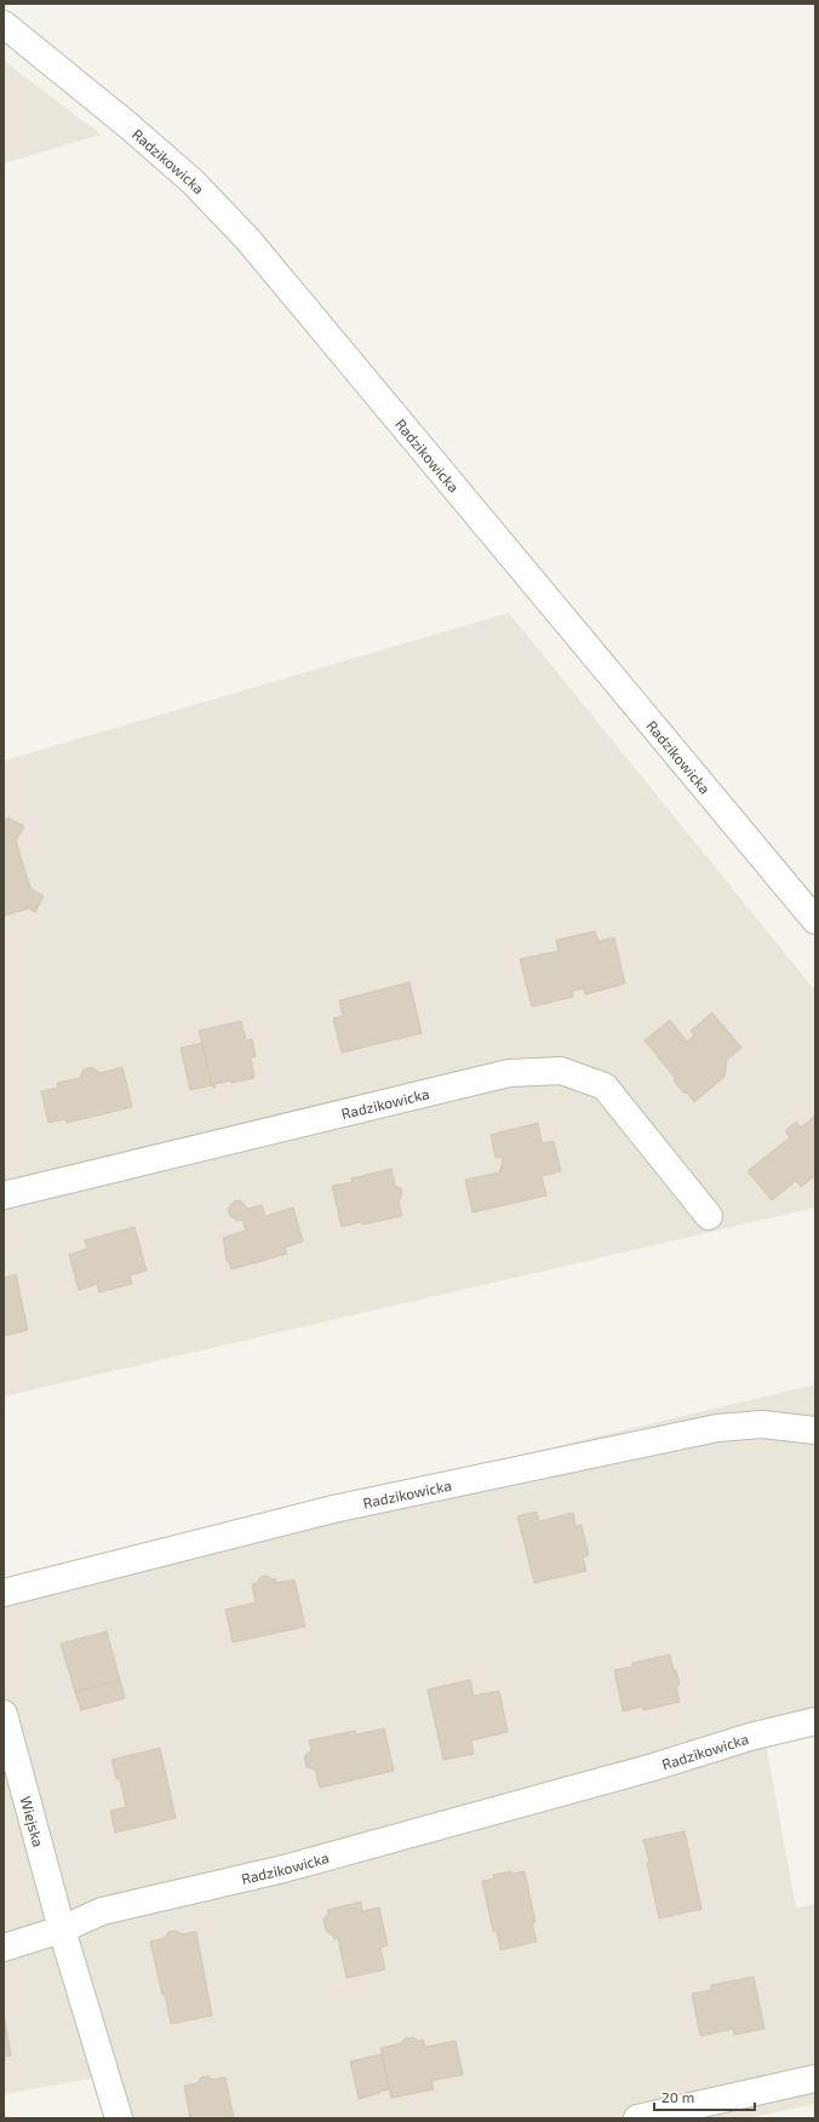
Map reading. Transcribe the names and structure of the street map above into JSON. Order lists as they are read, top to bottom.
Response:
{
  "streets": {
    "street": ["Radzikowicka", "Wiejska"]
  },
  "crossings": [
    ["Radzikowicka", "Wiejska"]
  ],
  "scale_bar": "20 m"
}
